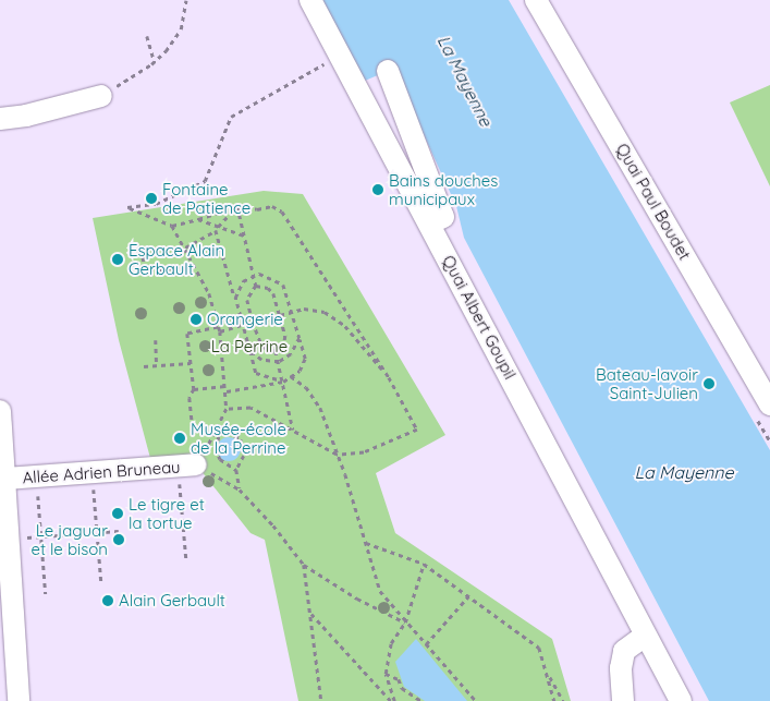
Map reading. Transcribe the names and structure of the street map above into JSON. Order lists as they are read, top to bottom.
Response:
{
  "streets": {
    "street": ["Quai Paul Boudet", "Quai Albert Goupil", "Allée Adrien Bruneau"]
  },
  "water": ["La Mayenne"],
  "parks": ["La Perrine"],
  "places": [
    "Bains douches municipaux",
    "Fontaine de Patience",
    "Espace Alain Gerbault",
    "Orangerie",
    "Bateau-lavoir Saint-Julien",
    "Musée-école de la Perrine",
    "Le tigre et la tortue",
    "Le jaguar et le bison",
    "Alain Gerbault"
  ]
}
